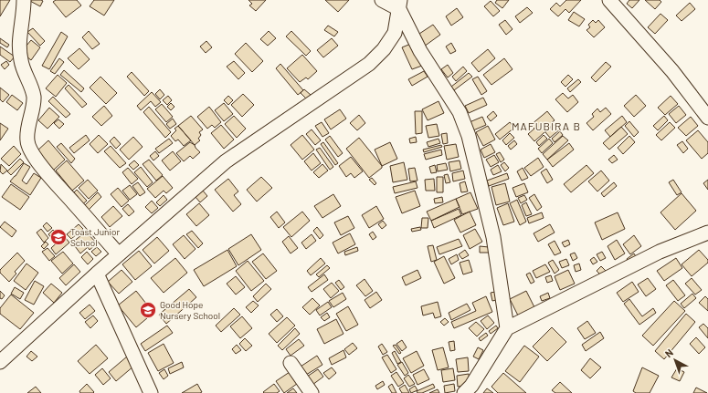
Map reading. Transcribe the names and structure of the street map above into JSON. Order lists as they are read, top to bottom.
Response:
{
  "districts": ["MAFUBIRA B"],
  "places": {
    "school or university": ["Toast Junior School", "Good Hope Nursery School"]
  },
  "north": "top left"
}
